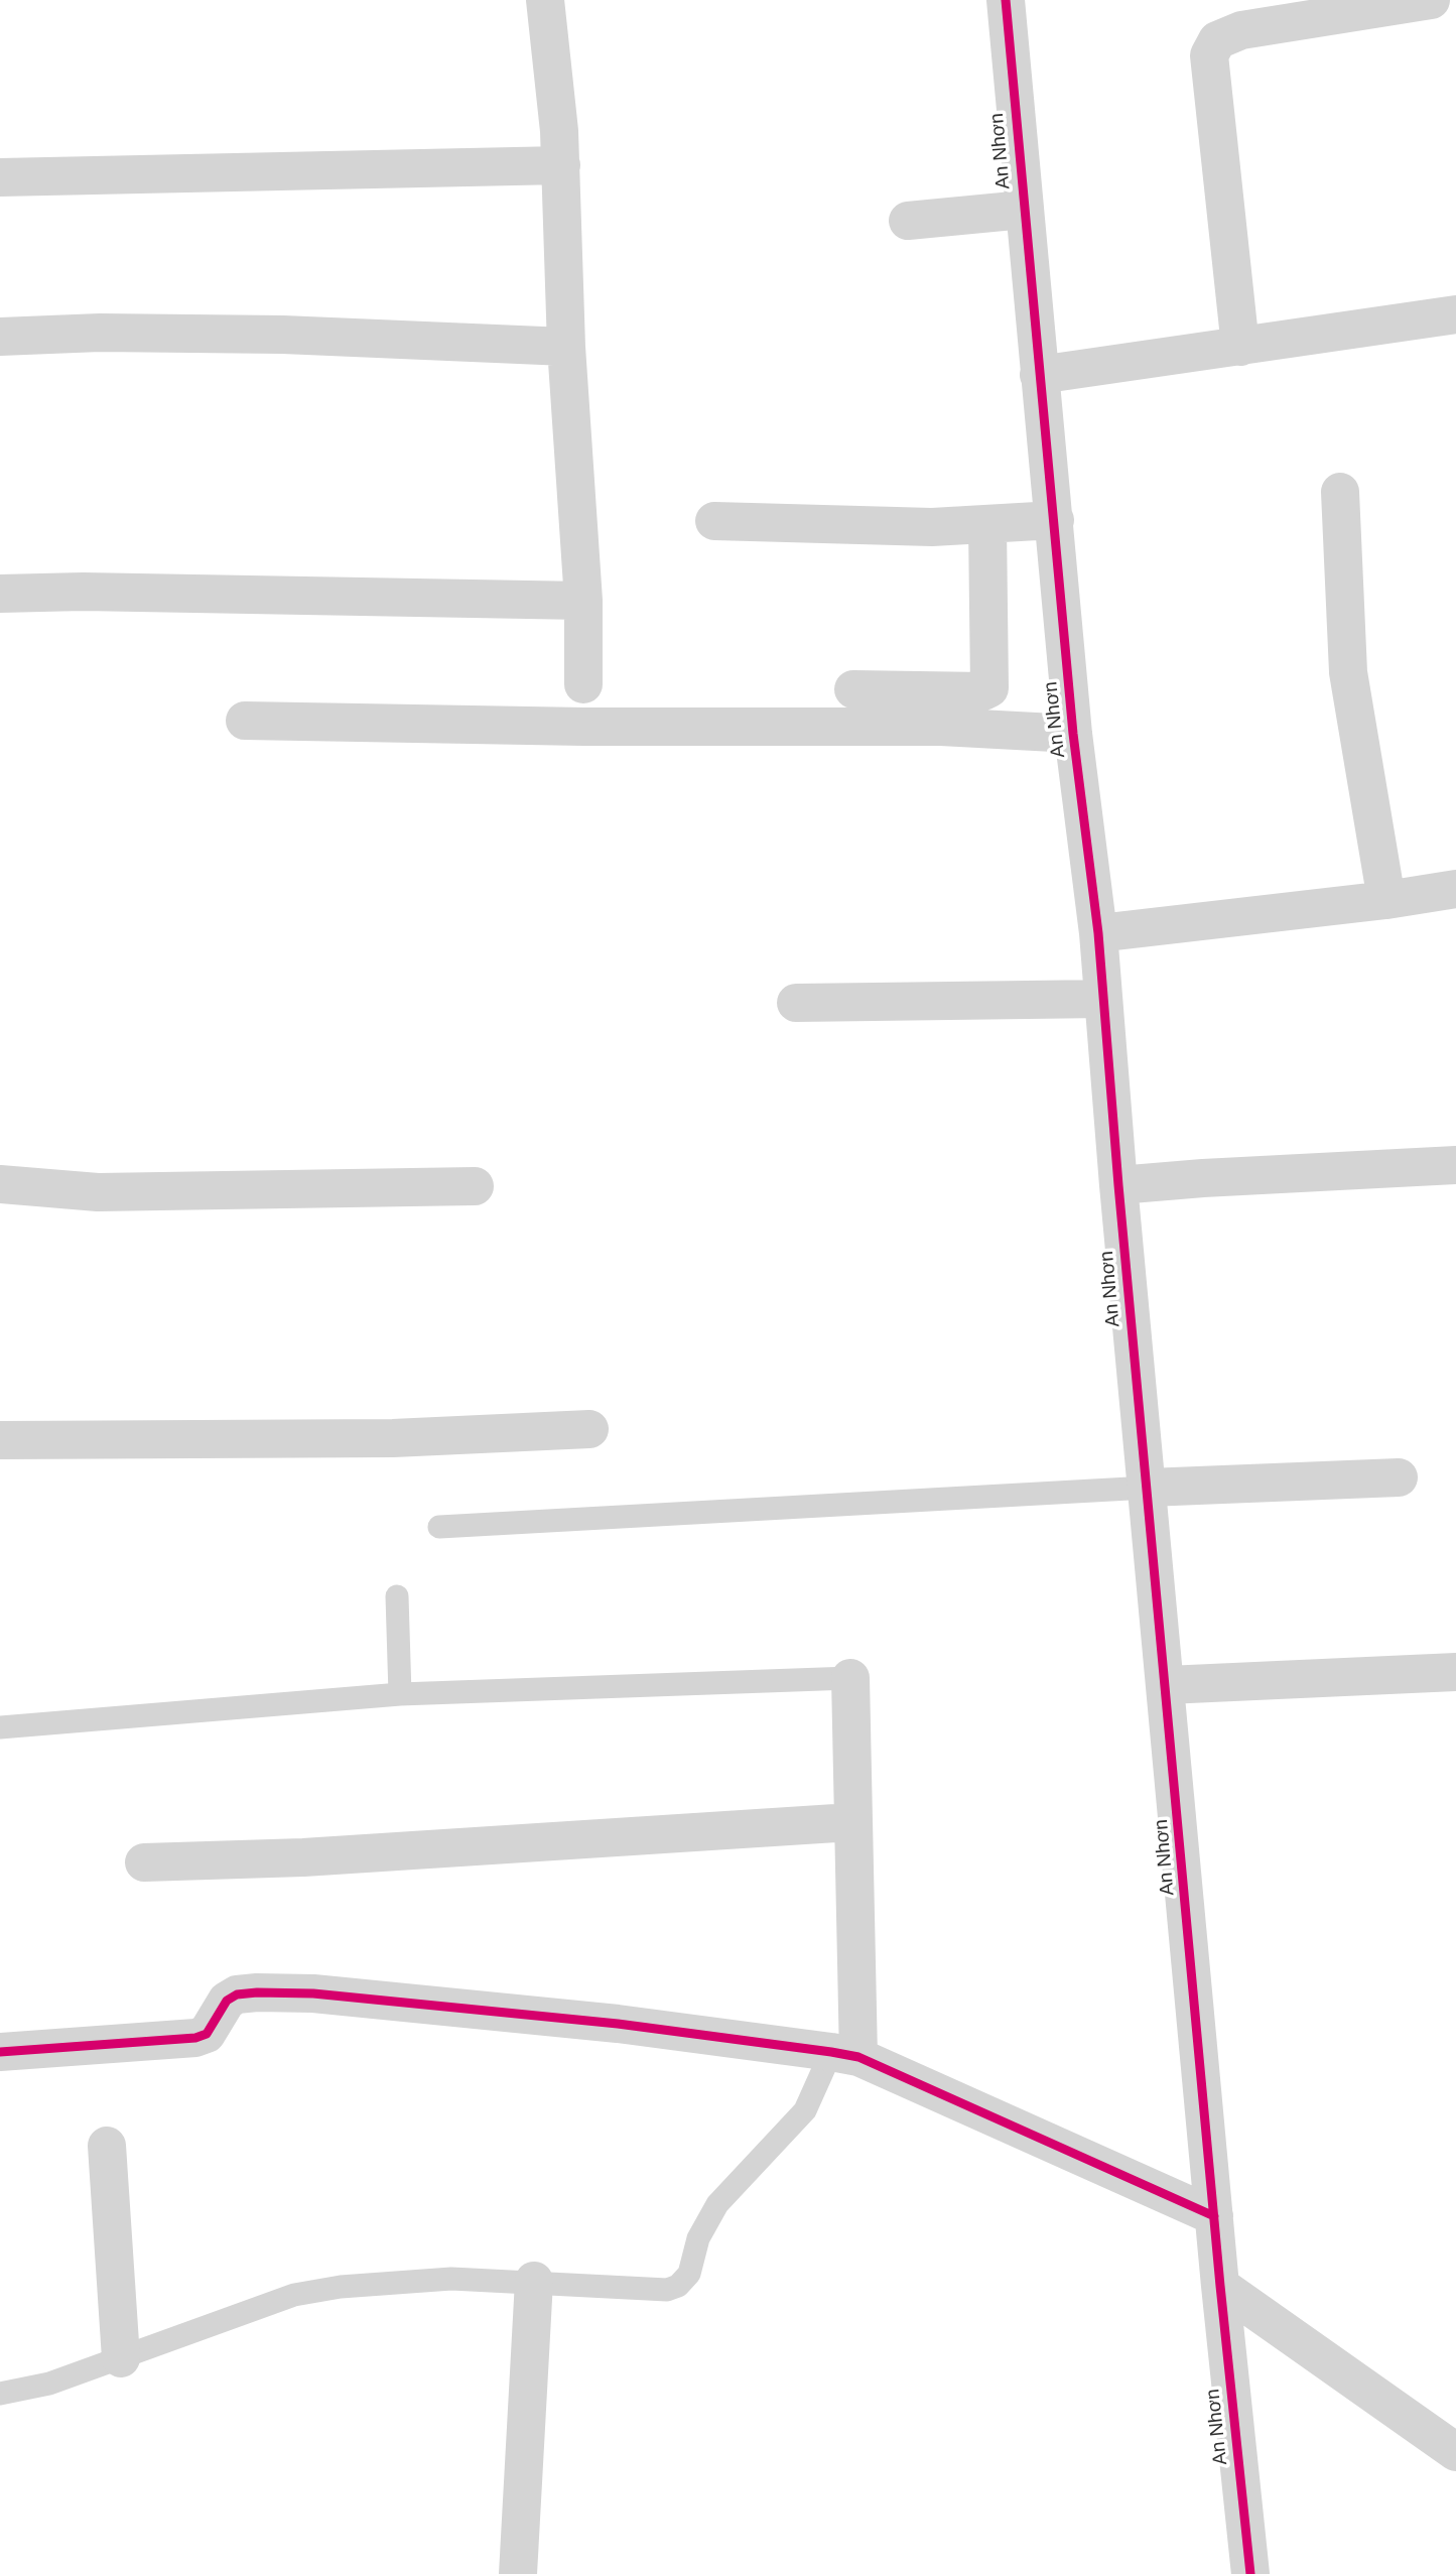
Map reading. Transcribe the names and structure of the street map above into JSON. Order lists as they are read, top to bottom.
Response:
{
  "streets": {
    "street": ["An Nhơn"]
  }
}
